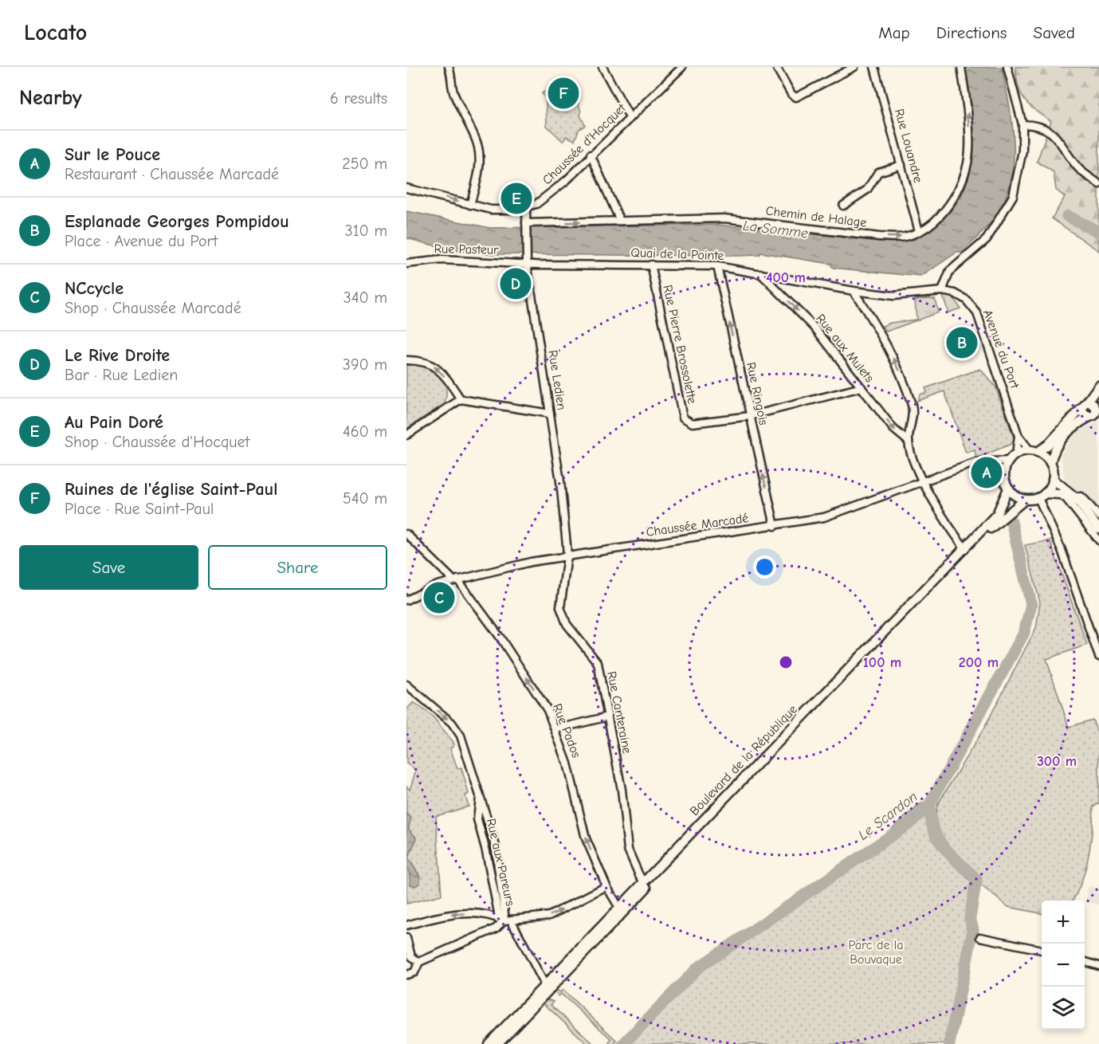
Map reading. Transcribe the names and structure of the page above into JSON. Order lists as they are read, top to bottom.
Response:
{
  "streets": {
    "main road": ["Boulevard de la République"],
    "street": [
      "Chaussée d'Hocquet",
      "Rue Louandre",
      "Chemin de Halage",
      "Rue Pasteur",
      "Quai de la Pointe",
      "Rue Pierre Brossolette",
      "Rue aux Mulets",
      "Avenue du Port",
      "Rue Ledien",
      "Rue Ringois",
      "Chaussée Marcadé",
      "Rue Canteraine",
      "Rue Pados",
      "Rue aux Pareurs"
    ]
  },
  "crossings": [
    ["Chaussée d'Hocquet", "Rue Ledien"],
    ["Rue Louandre", "Chemin de Halage"],
    ["Chemin de Halage", "Rue Ledien"],
    ["Rue Pasteur", "Quai de la Pointe"],
    ["Rue Pasteur", "Rue Ledien"],
    ["Quai de la Pointe", "Rue Pierre Brossolette"],
    ["Quai de la Pointe", "Rue aux Mulets"],
    ["Quai de la Pointe", "Avenue du Port"],
    ["Quai de la Pointe", "Rue Ledien"],
    ["Quai de la Pointe", "Rue Ringois"],
    ["Rue Pierre Brossolette", "Rue aux Mulets"],
    ["Rue Pierre Brossolette", "Rue Ringois"],
    ["Avenue du Port", "Chaussée Marcadé"],
    ["Avenue du Port", "Boulevard de la République"],
    ["Rue Ledien", "Chaussée Marcadé"],
    ["Rue Ledien", "Rue Canteraine"],
    ["Rue Ringois", "Chaussée Marcadé"],
    ["Chaussée Marcadé", "Rue Canteraine"],
    ["Chaussée Marcadé", "Rue Pados"],
    ["Chaussée Marcadé", "Boulevard de la République"],
    ["Rue Canteraine", "Boulevard de la République"],
    ["Rue Pados", "Boulevard de la République"]
  ],
  "one_way": [
    "Chemin de Halage",
    "Rue Ringois",
    "Rue Pados",
    "Rue aux Pareurs"
  ],
  "water": ["La Somme", "Le Scardon"],
  "parks": ["Parc de la Bouvaque"],
  "page": {
    "header": "Locato",
    "nav": ["Map", "Directions", "Saved"],
    "heading": ["Nearby", "6 results"],
    "pins": [
      "F",
      "E",
      "D",
      "B",
      "A",
      "C"
    ],
    "list": [
      {
        "mark": "A",
        "name": "Sur le Pouce",
        "note": "Restaurant · Chaussée Marcadé",
        "value": "250 m"
      },
      {
        "mark": "B",
        "name": "Esplanade Georges Pompidou",
        "note": "Place · Avenue du Port",
        "value": "310 m"
      },
      {
        "mark": "C",
        "name": "NCcycle",
        "note": "Shop · Chaussée Marcadé",
        "value": "340 m"
      },
      {
        "mark": "D",
        "name": "Le Rive Droite",
        "note": "Bar · Rue Ledien",
        "value": "390 m"
      },
      {
        "mark": "E",
        "name": "Au Pain Doré",
        "note": "Shop · Chaussée d'Hocquet",
        "value": "460 m"
      },
      {
        "mark": "F",
        "name": "Ruines de l'église Saint-Paul",
        "note": "Place · Rue Saint-Paul",
        "value": "540 m"
      }
    ],
    "buttons": ["Save", "Share"],
    "map_buttons": ["+", "−"]
  },
  "rings": [
    "400 m",
    "100 m",
    "200 m",
    "300 m"
  ]
}
